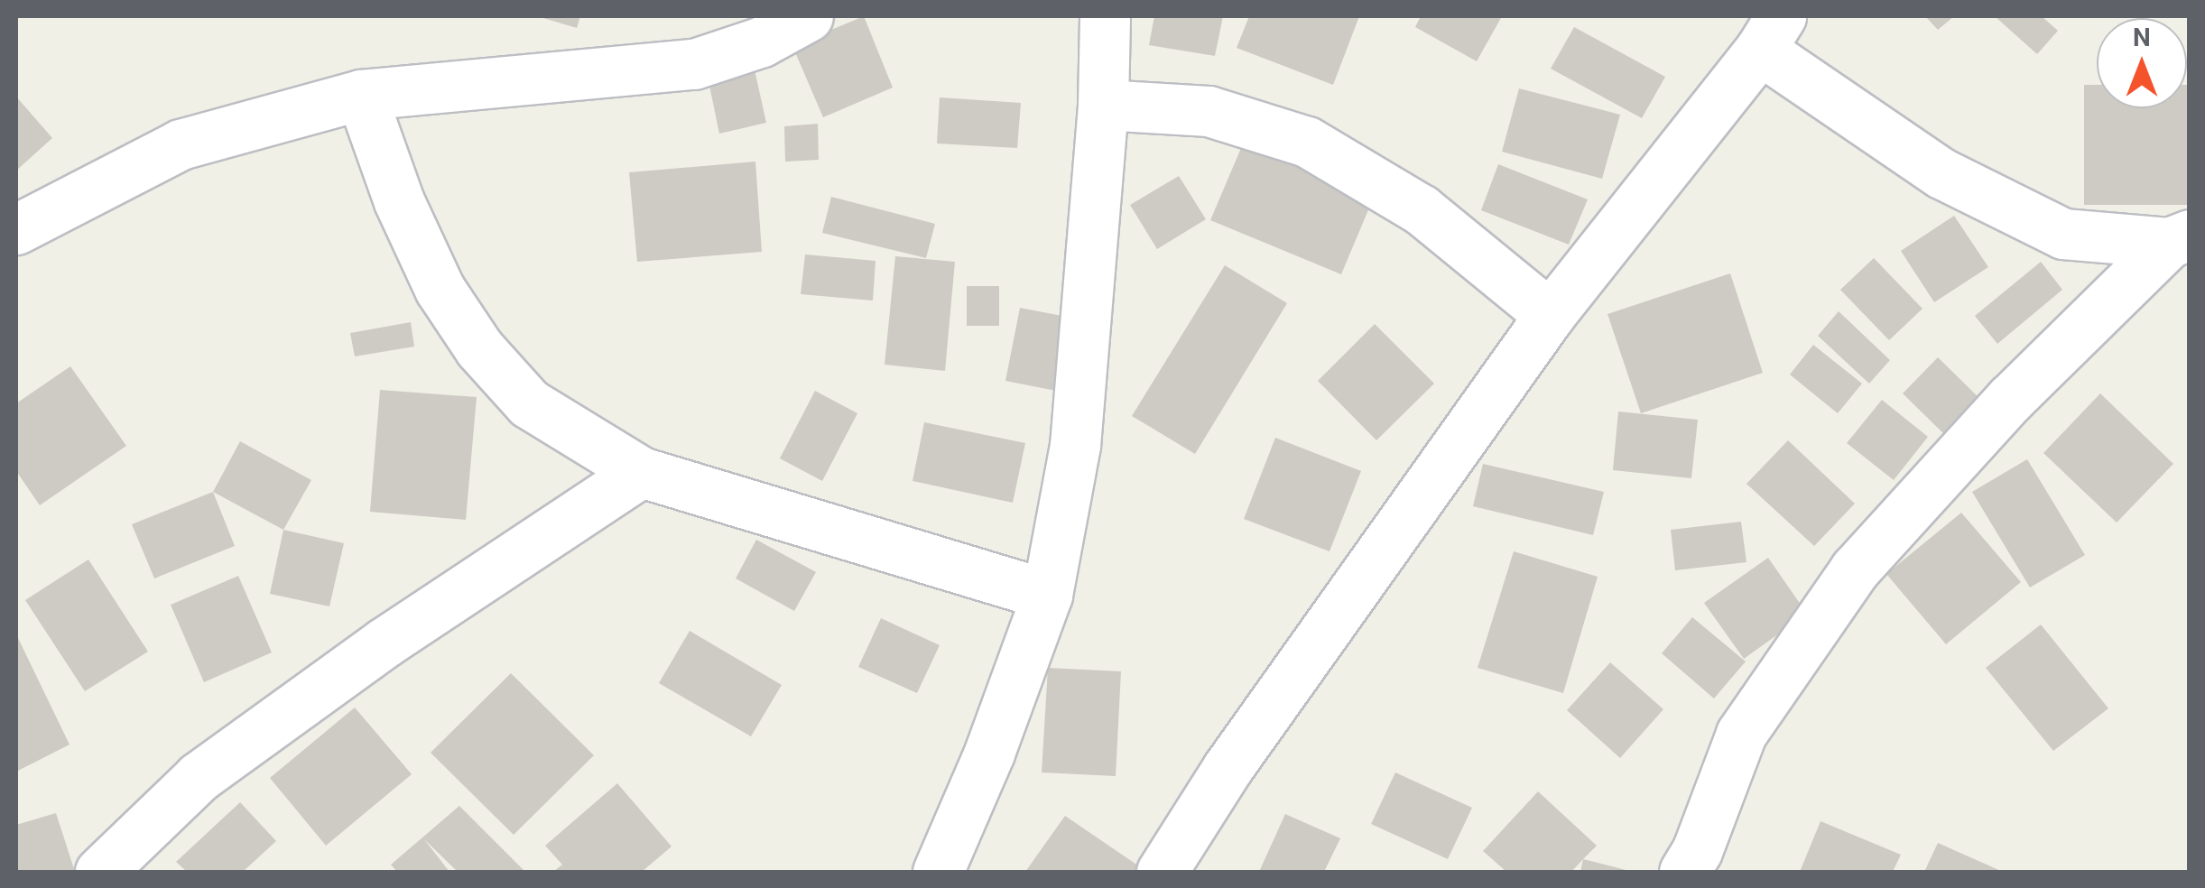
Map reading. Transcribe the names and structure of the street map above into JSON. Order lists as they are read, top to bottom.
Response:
{
  "north": "top"
}
